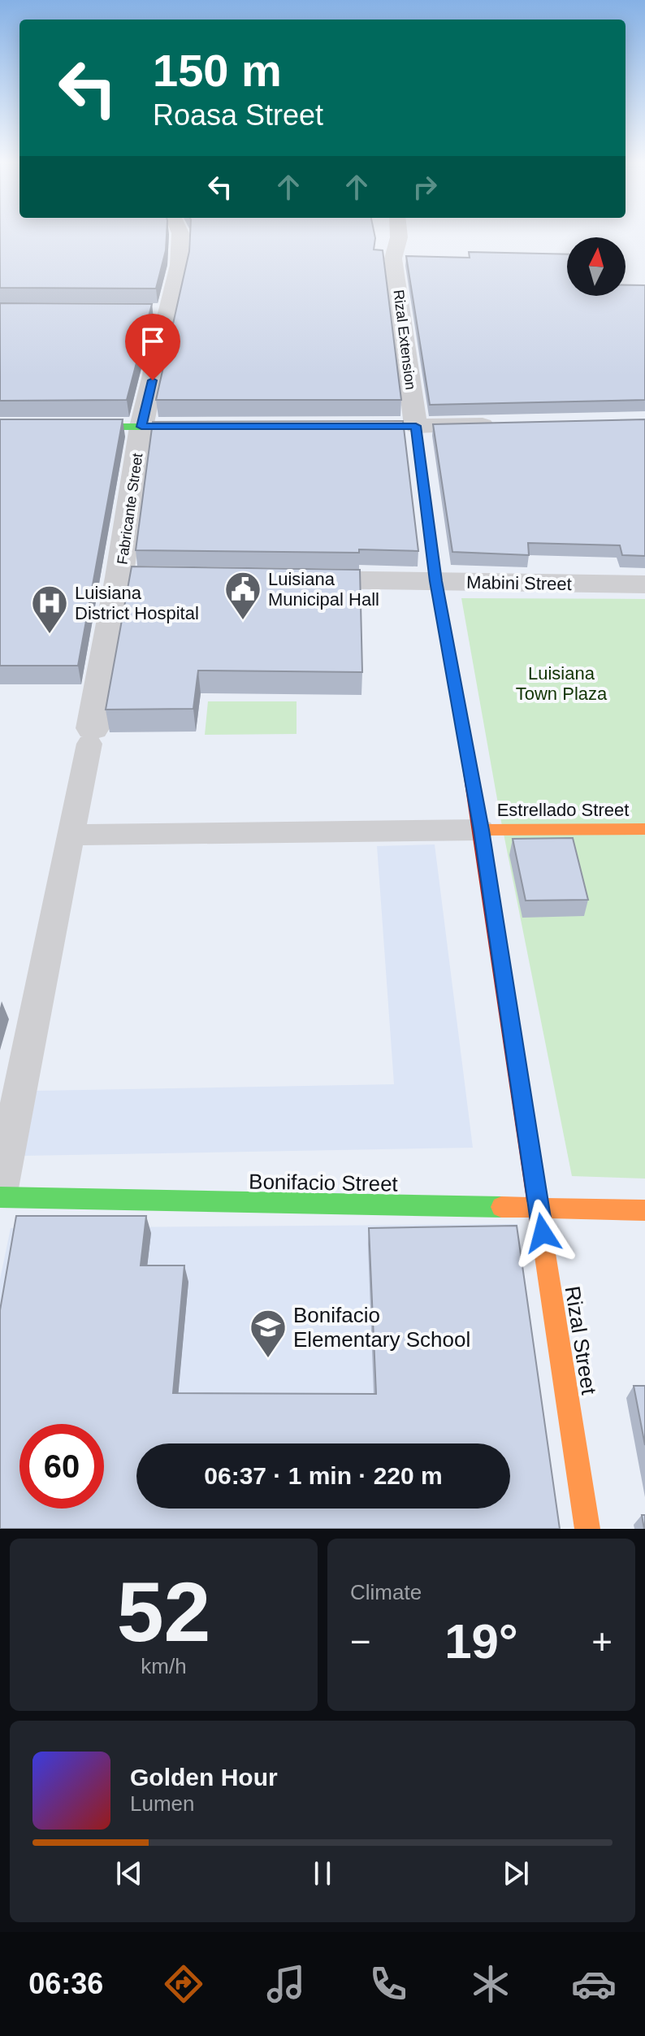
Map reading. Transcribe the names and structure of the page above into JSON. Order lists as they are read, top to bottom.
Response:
{
  "streets": {
    "main road": ["Estrellado Street", "Bonifacio Street", "Rizal Street"],
    "street": ["Rizal Extension", "Fabricante Street", "Mabini Street"]
  },
  "crossings": [
    ["Rizal Extension", "Rizal Street"],
    ["Mabini Street", "Rizal Street"],
    ["Estrellado Street", "Rizal Street"],
    ["Bonifacio Street", "Rizal Street"]
  ],
  "parks": ["Luisiana Town Plaza"],
  "places": {
    "public building": ["Luisiana Municipal Hall"],
    "hospital": ["Luisiana District Hospital"],
    "school or university": ["Bonifacio Elementary School"]
  },
  "north": "top",
  "page": {
    "turn": ["150 m", "Roasa Street"],
    "limit": "60",
    "trip": "06:37 · 1 min · 220 m",
    "tile": [
      ["52", "km/h"],
      "Climate"
    ],
    "heat": ["−", "19°", "+"],
    "song": ["Golden Hour", "Lumen"],
    "tabs": "06:36"
  }
}
